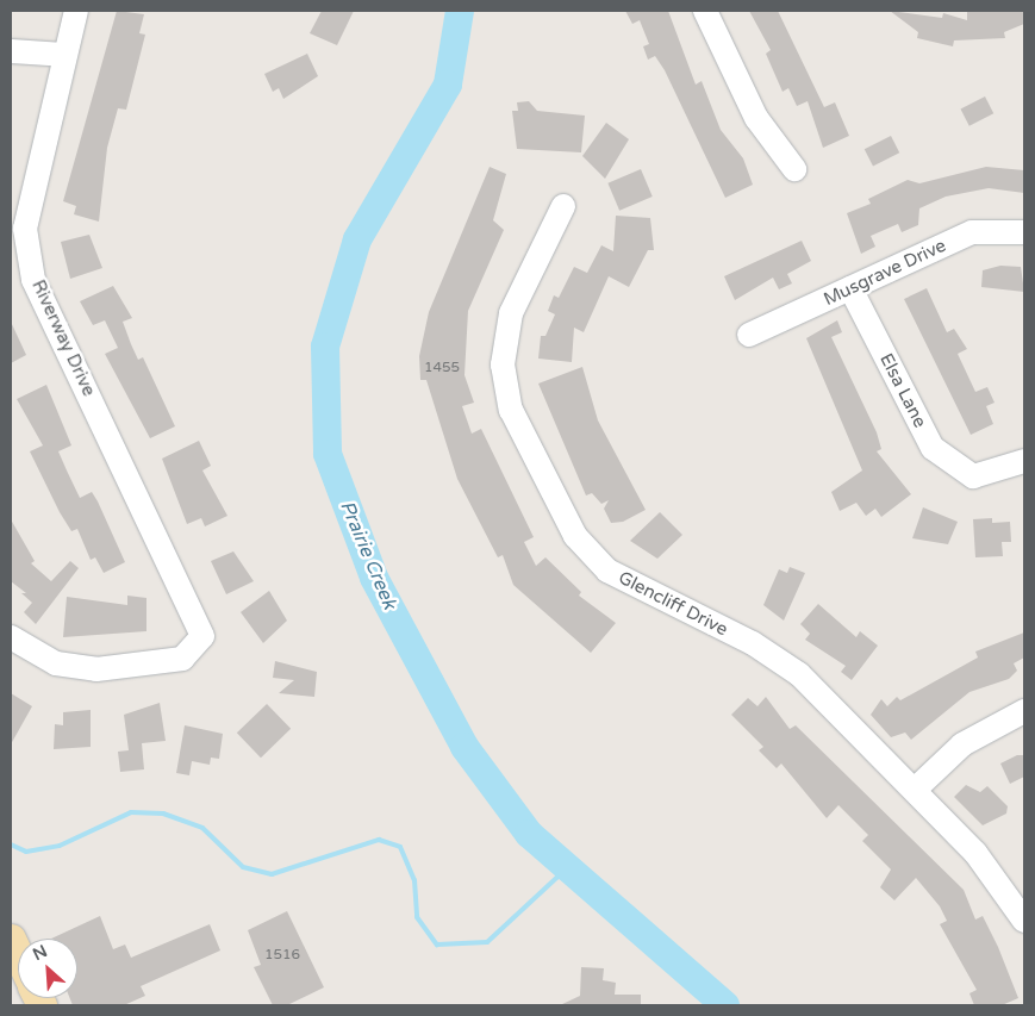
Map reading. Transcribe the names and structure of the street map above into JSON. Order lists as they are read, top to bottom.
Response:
{
  "streets": {
    "street": [
      "Musgrave Drive",
      "Riverway Drive",
      "Elsa Lane",
      "Glencliff Drive"
    ]
  },
  "crossings": [
    ["Musgrave Drive", "Elsa Lane"]
  ],
  "water": ["Prairie Creek"],
  "house_numbers": ["1455", "1516"],
  "north": "top left"
}
